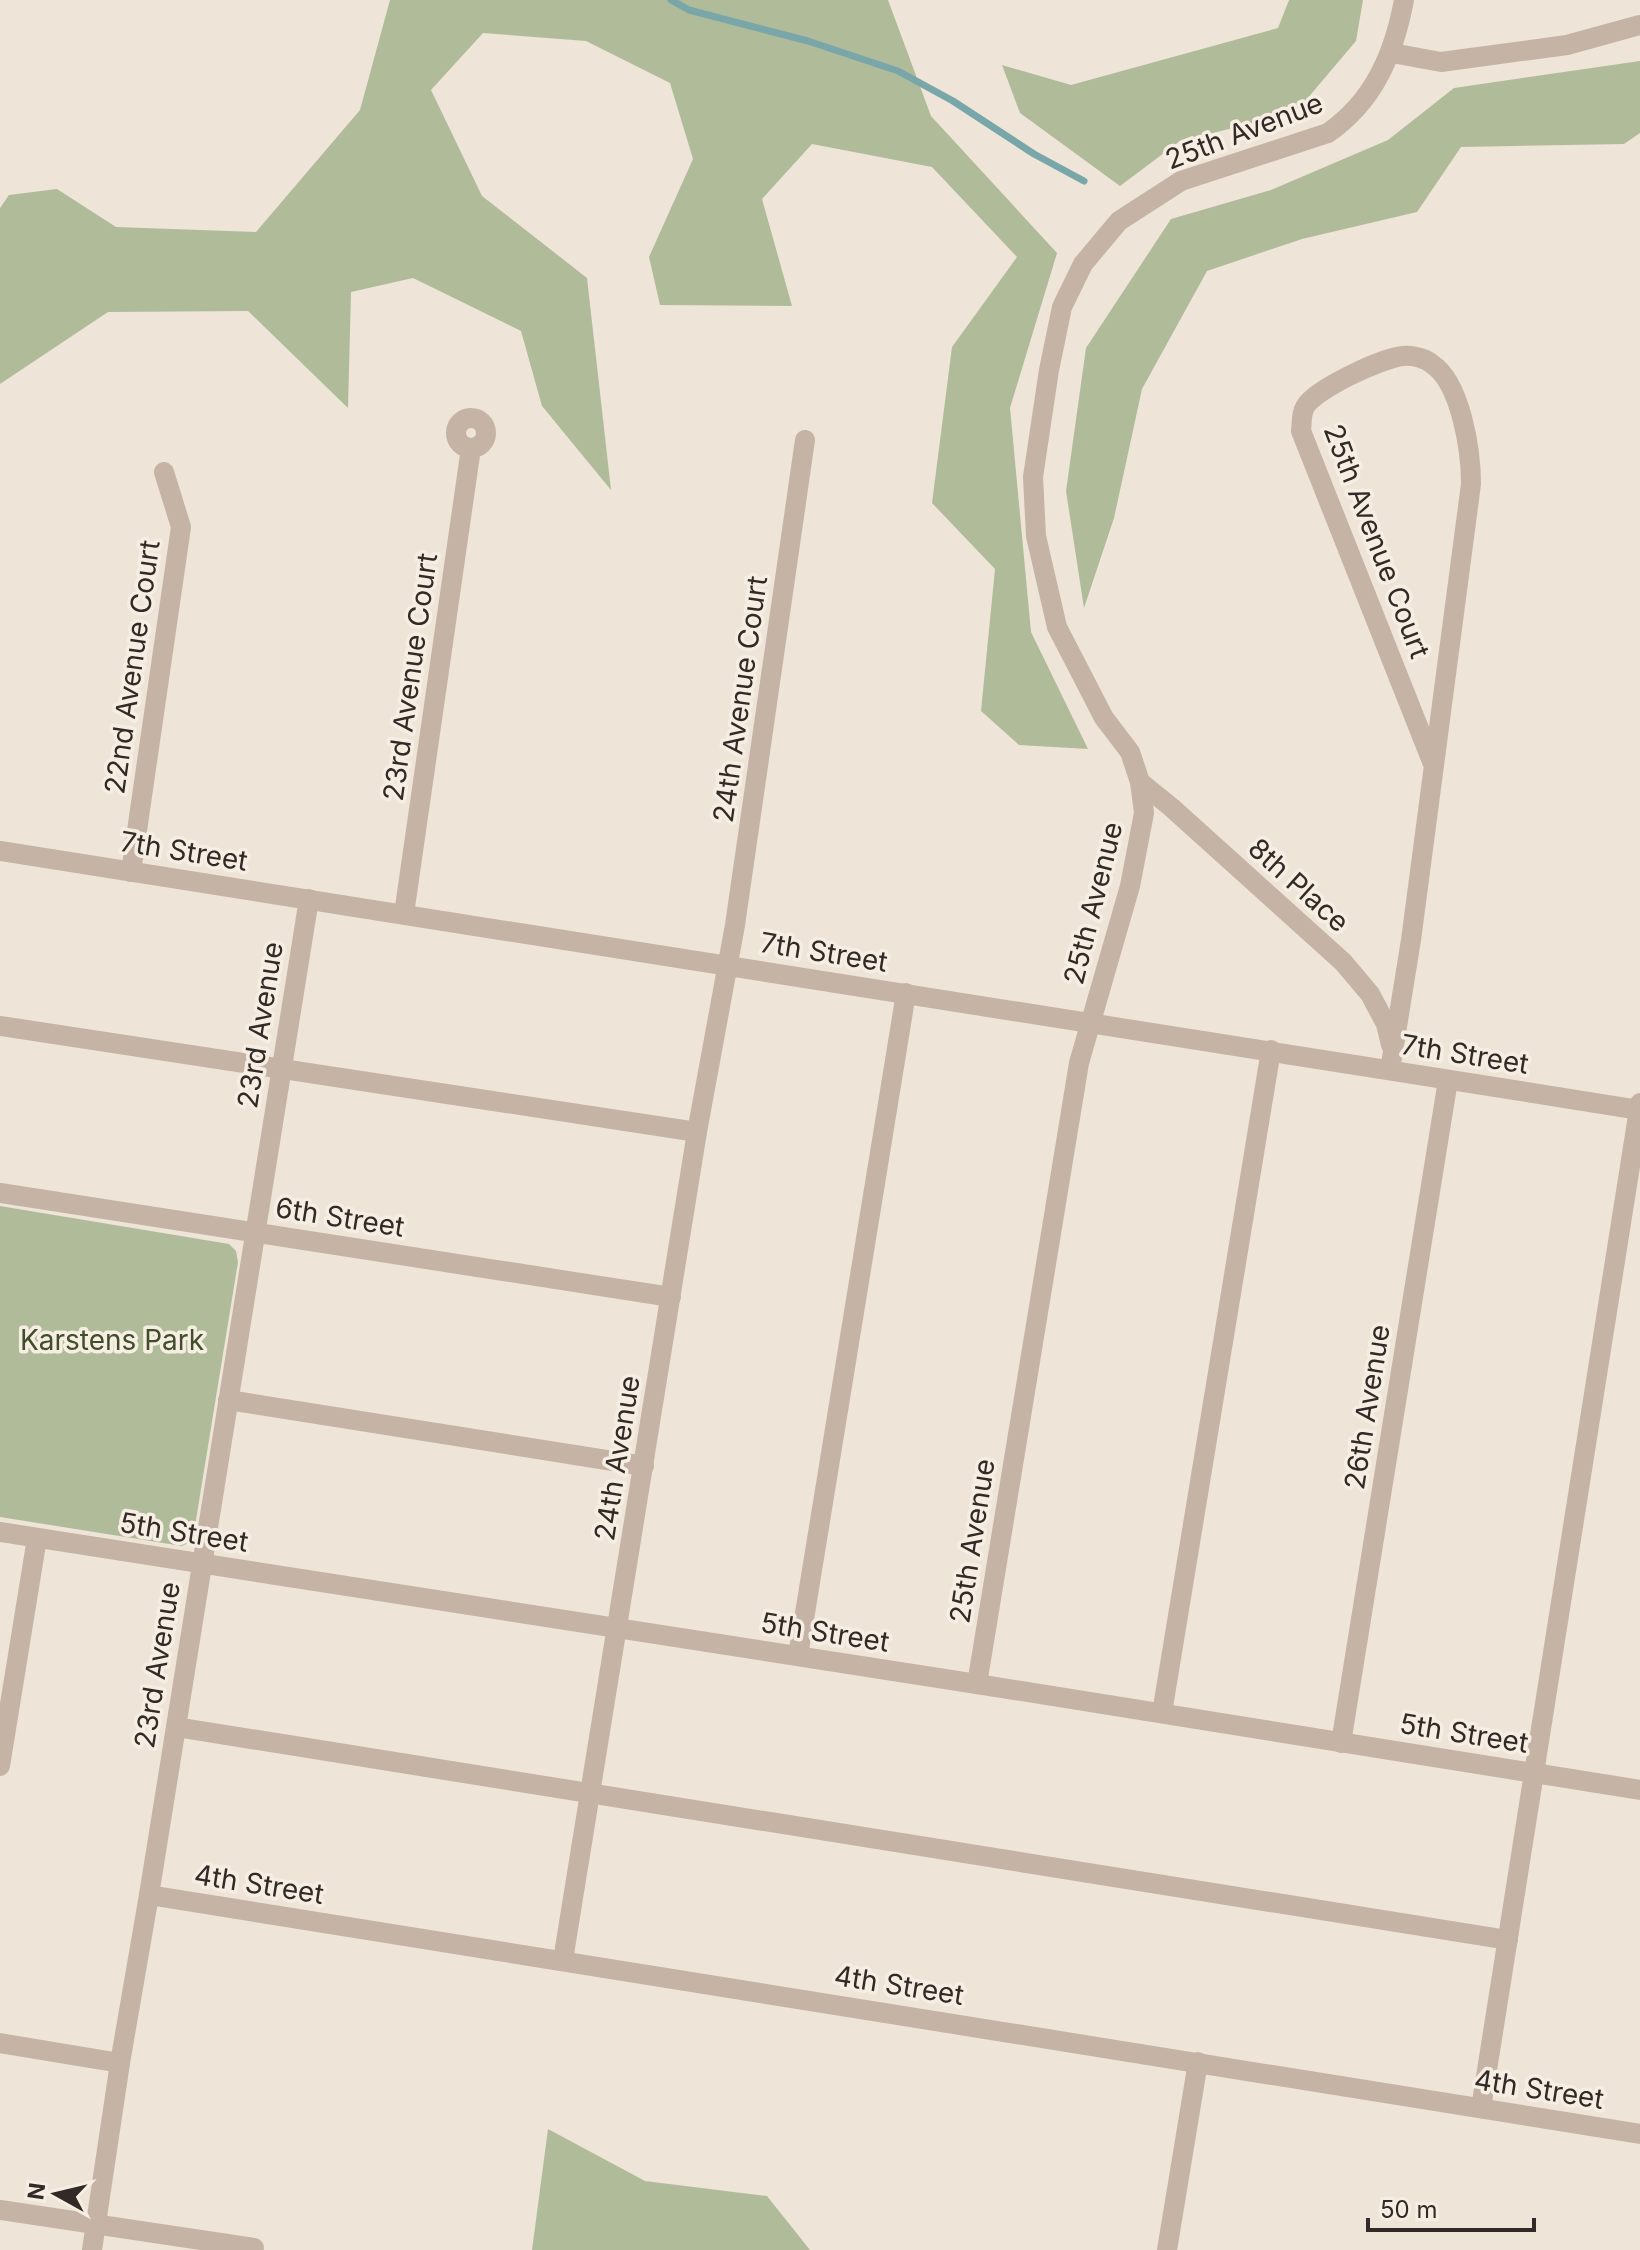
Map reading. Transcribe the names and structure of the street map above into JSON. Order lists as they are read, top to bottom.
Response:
{
  "streets": {
    "street": [
      "25th Avenue",
      "25th Avenue Court",
      "22nd Avenue Court",
      "23rd Avenue Court",
      "24th Avenue Court",
      "7th Street",
      "8th Place",
      "23rd Avenue",
      "6th Street",
      "26th Avenue",
      "24th Avenue",
      "5th Street",
      "4th Street"
    ]
  },
  "crossings": [
    ["25th Avenue", "7th Street"],
    ["25th Avenue", "8th Place"],
    ["25th Avenue", "5th Street"],
    ["25th Avenue Court", "7th Street"],
    ["25th Avenue Court", "8th Place"],
    ["22nd Avenue Court", "7th Street"],
    ["23rd Avenue Court", "7th Street"],
    ["24th Avenue Court", "7th Street"],
    ["24th Avenue Court", "24th Avenue"],
    ["7th Street", "8th Place"],
    ["7th Street", "23rd Avenue"],
    ["7th Street", "26th Avenue"],
    ["7th Street", "24th Avenue"],
    ["23rd Avenue", "6th Street"],
    ["23rd Avenue", "5th Street"],
    ["23rd Avenue", "4th Street"],
    ["6th Street", "24th Avenue"],
    ["26th Avenue", "5th Street"],
    ["24th Avenue", "5th Street"],
    ["24th Avenue", "4th Street"]
  ],
  "parks": ["Karstens Park"],
  "scale_bar": "50 m",
  "north": "left"
}
